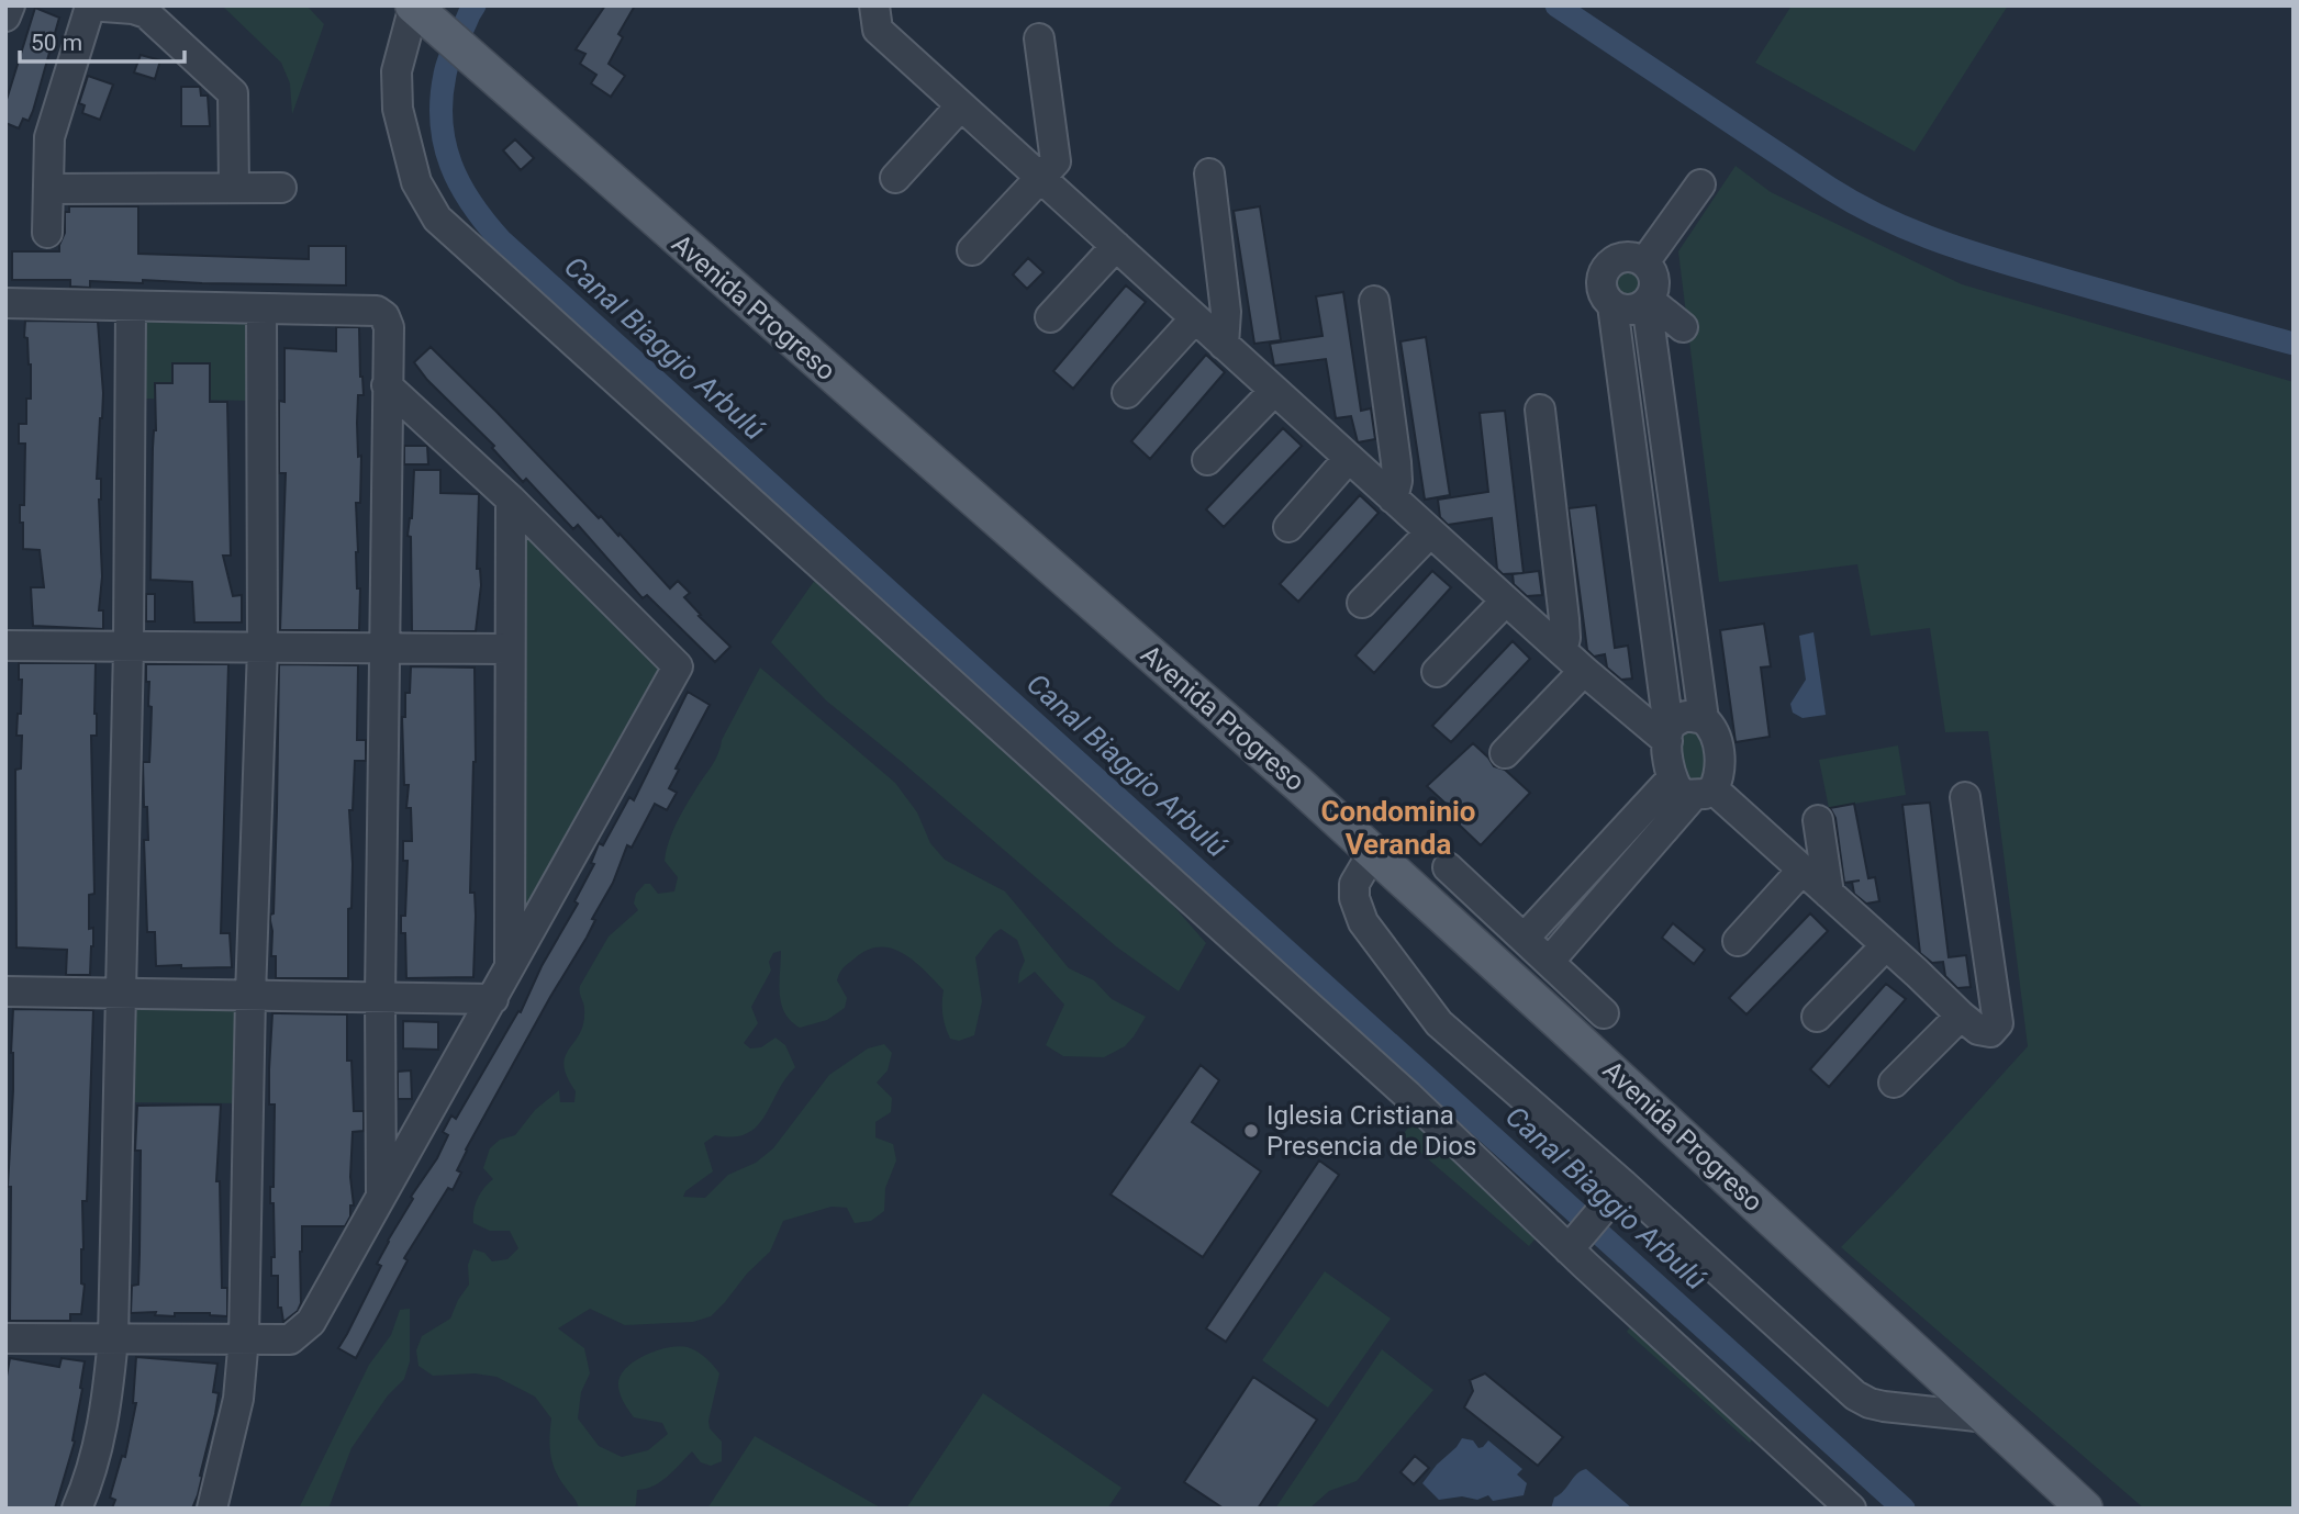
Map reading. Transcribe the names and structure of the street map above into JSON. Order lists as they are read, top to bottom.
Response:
{
  "streets": {
    "main road": ["Avenida Progreso"]
  },
  "districts": ["Condominio Veranda"],
  "water": ["Canal Biaggio Arbulú"],
  "places": ["Iglesia Cristiana Presencia de Dios"],
  "scale_bar": "50 m"
}
